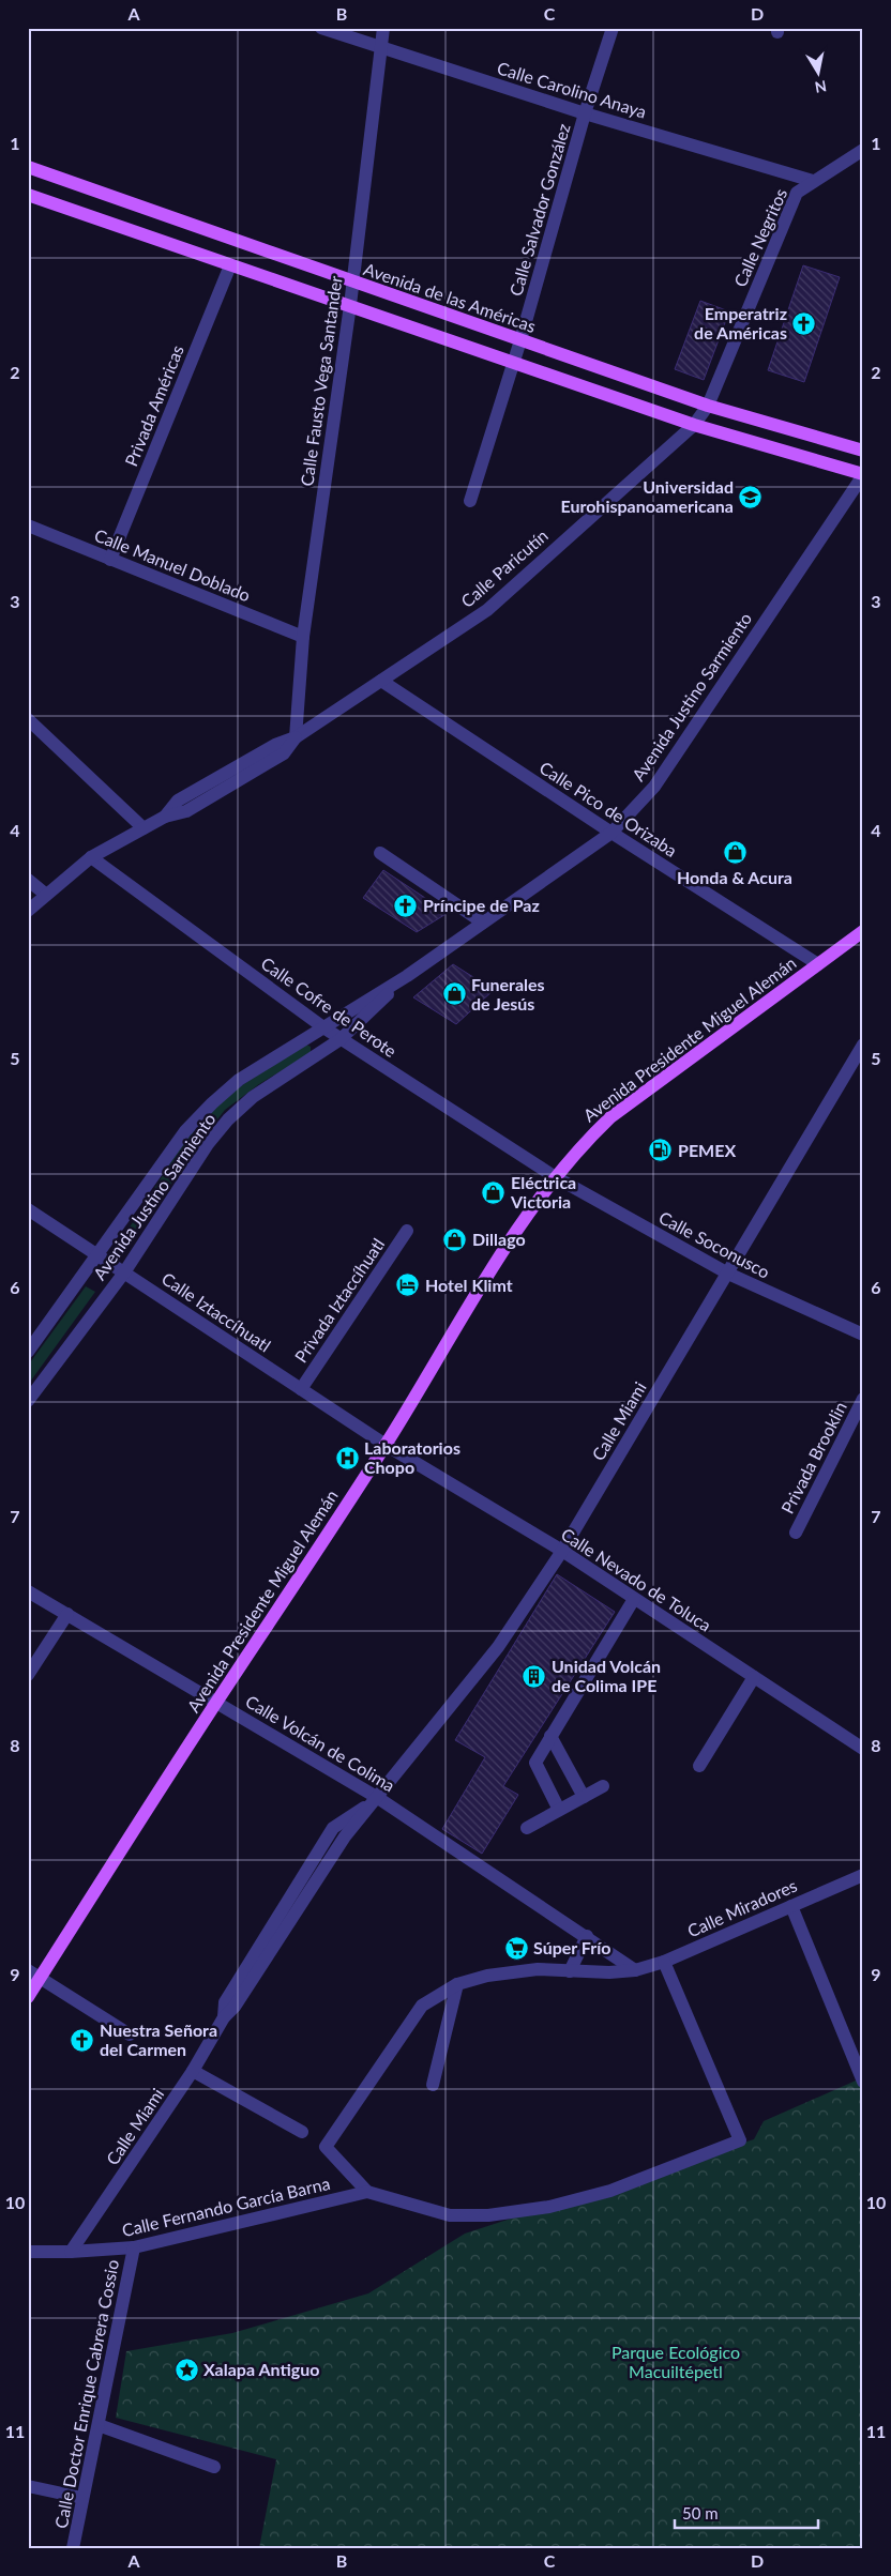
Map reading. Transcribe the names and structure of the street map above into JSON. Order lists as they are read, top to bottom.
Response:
{
  "streets": {
    "main road": ["Avenida de las Américas", "Avenida Presidente Miguel Alemán"],
    "street": [
      "Calle Carolino Anaya",
      "Calle Salvador González",
      "Calle Negritos",
      "Calle Fausto Vega Santander",
      "Privada Américas",
      "Calle Manuel Doblado",
      "Calle Paricutín",
      "Avenida Justino Sarmiento",
      "Calle Pico de Orizaba",
      "Calle Cofre de Perote",
      "Calle Soconusco",
      "Privada Iztaccíhuatl",
      "Calle Iztaccíhuatl",
      "Calle Miami",
      "Privada Brooklin",
      "Calle Nevado de Toluca",
      "Calle Volcán de Colima",
      "Calle Miradores",
      "Calle Fernando García Barna",
      "Calle Doctor Enrique Cabrera Cossio"
    ]
  },
  "crossings": [
    ["Calle Carolino Anaya", "Calle Salvador González"],
    ["Calle Carolino Anaya", "Calle Negritos"],
    ["Calle Carolino Anaya", "Calle Fausto Vega Santander"],
    ["Calle Salvador González", "Avenida de las Américas"],
    ["Calle Negritos", "Avenida de las Américas"],
    ["Calle Negritos", "Calle Paricutín"],
    ["Avenida de las Américas", "Calle Fausto Vega Santander"],
    ["Calle Fausto Vega Santander", "Calle Manuel Doblado"],
    ["Calle Fausto Vega Santander", "Calle Paricutín"],
    ["Privada Américas", "Calle Manuel Doblado"],
    ["Calle Paricutín", "Calle Pico de Orizaba"],
    ["Calle Paricutín", "Calle Cofre de Perote"],
    ["Avenida Justino Sarmiento", "Calle Pico de Orizaba"],
    ["Avenida Justino Sarmiento", "Calle Cofre de Perote"],
    ["Avenida Justino Sarmiento", "Calle Iztaccíhuatl"],
    ["Calle Pico de Orizaba", "Avenida Presidente Miguel Alemán"],
    ["Calle Cofre de Perote", "Avenida Presidente Miguel Alemán"],
    ["Calle Cofre de Perote", "Calle Soconusco"],
    ["Avenida Presidente Miguel Alemán", "Calle Soconusco"],
    ["Avenida Presidente Miguel Alemán", "Calle Iztaccíhuatl"],
    ["Avenida Presidente Miguel Alemán", "Calle Nevado de Toluca"],
    ["Avenida Presidente Miguel Alemán", "Calle Volcán de Colima"],
    ["Calle Soconusco", "Calle Miami"],
    ["Privada Iztaccíhuatl", "Calle Iztaccíhuatl"],
    ["Calle Iztaccíhuatl", "Calle Nevado de Toluca"],
    ["Calle Miami", "Calle Nevado de Toluca"],
    ["Calle Miami", "Calle Volcán de Colima"],
    ["Calle Miami", "Calle Fernando García Barna"],
    ["Calle Volcán de Colima", "Calle Miradores"],
    ["Calle Miradores", "Calle Fernando García Barna"],
    ["Calle Fernando García Barna", "Calle Doctor Enrique Cabrera Cossio"]
  ],
  "parks": ["Parque Ecológico Macuiltépetl"],
  "places": {
    "church": ["Emperatriz de Américas", "Príncipe de Paz", "Nuestra Señora del Carmen"],
    "school or university": ["Universidad Eurohispanoamericana"],
    "shop": [
      "Honda & Acura",
      "Funerales de Jesús",
      "Eléctrica Victoria",
      "Dillago"
    ],
    "fuel station": ["PEMEX"],
    "hotel": ["Hotel Klimt"],
    "hospital": ["Laboratorios Chopo"],
    "building": ["Unidad Volcán de Colima IPE"],
    "supermarket": ["Súper Frío"],
    "place": ["Xalapa Antiguo"]
  },
  "scale_bar": "50 m",
  "north": "bottom",
  "grid": {
    "columns": [
      "A",
      "B",
      "C",
      "D"
    ],
    "rows": [
      "1",
      "2",
      "3",
      "4",
      "5",
      "6",
      "7",
      "8",
      "9",
      "10",
      "11"
    ]
  }
}
